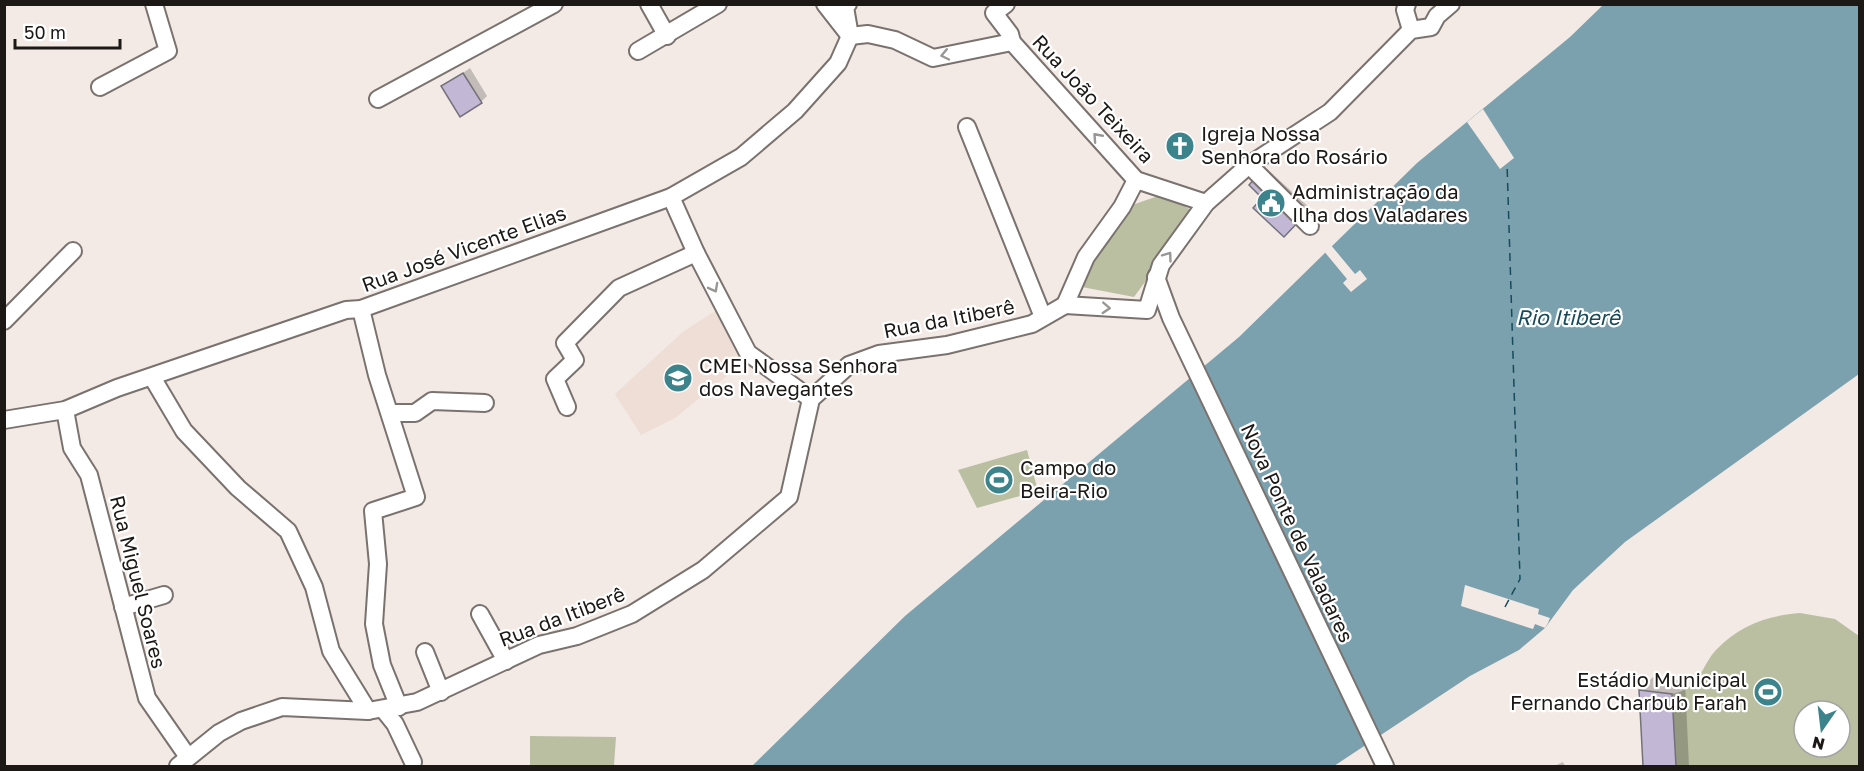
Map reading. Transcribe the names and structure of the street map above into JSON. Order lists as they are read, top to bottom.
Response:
{
  "streets": {
    "street": [
      "Rua João Teixeira",
      "Rua José Vicente Elias",
      "Rua da Itiberê",
      "Nova Ponte de Valadares",
      "Rua Miguel Soares"
    ]
  },
  "crossings": [
    ["Rua João Teixeira", "Rua José Vicente Elias"],
    ["Rua José Vicente Elias", "Rua Miguel Soares"],
    ["Rua da Itiberê", "Rua Miguel Soares"]
  ],
  "one_way": ["Rua João Teixeira"],
  "water": ["Rio Itiberê"],
  "places": {
    "church": ["Igreja Nossa Senhora do Rosário"],
    "public building": ["Administração da Ilha dos Valadares"],
    "school or university": ["CMEI Nossa Senhora dos Navegantes"],
    "sports": ["Campo do Beira-Rio", "Estádio Municipal Fernando Charbub Farah"]
  },
  "scale_bar": "50 m",
  "north": "bottom"
}
